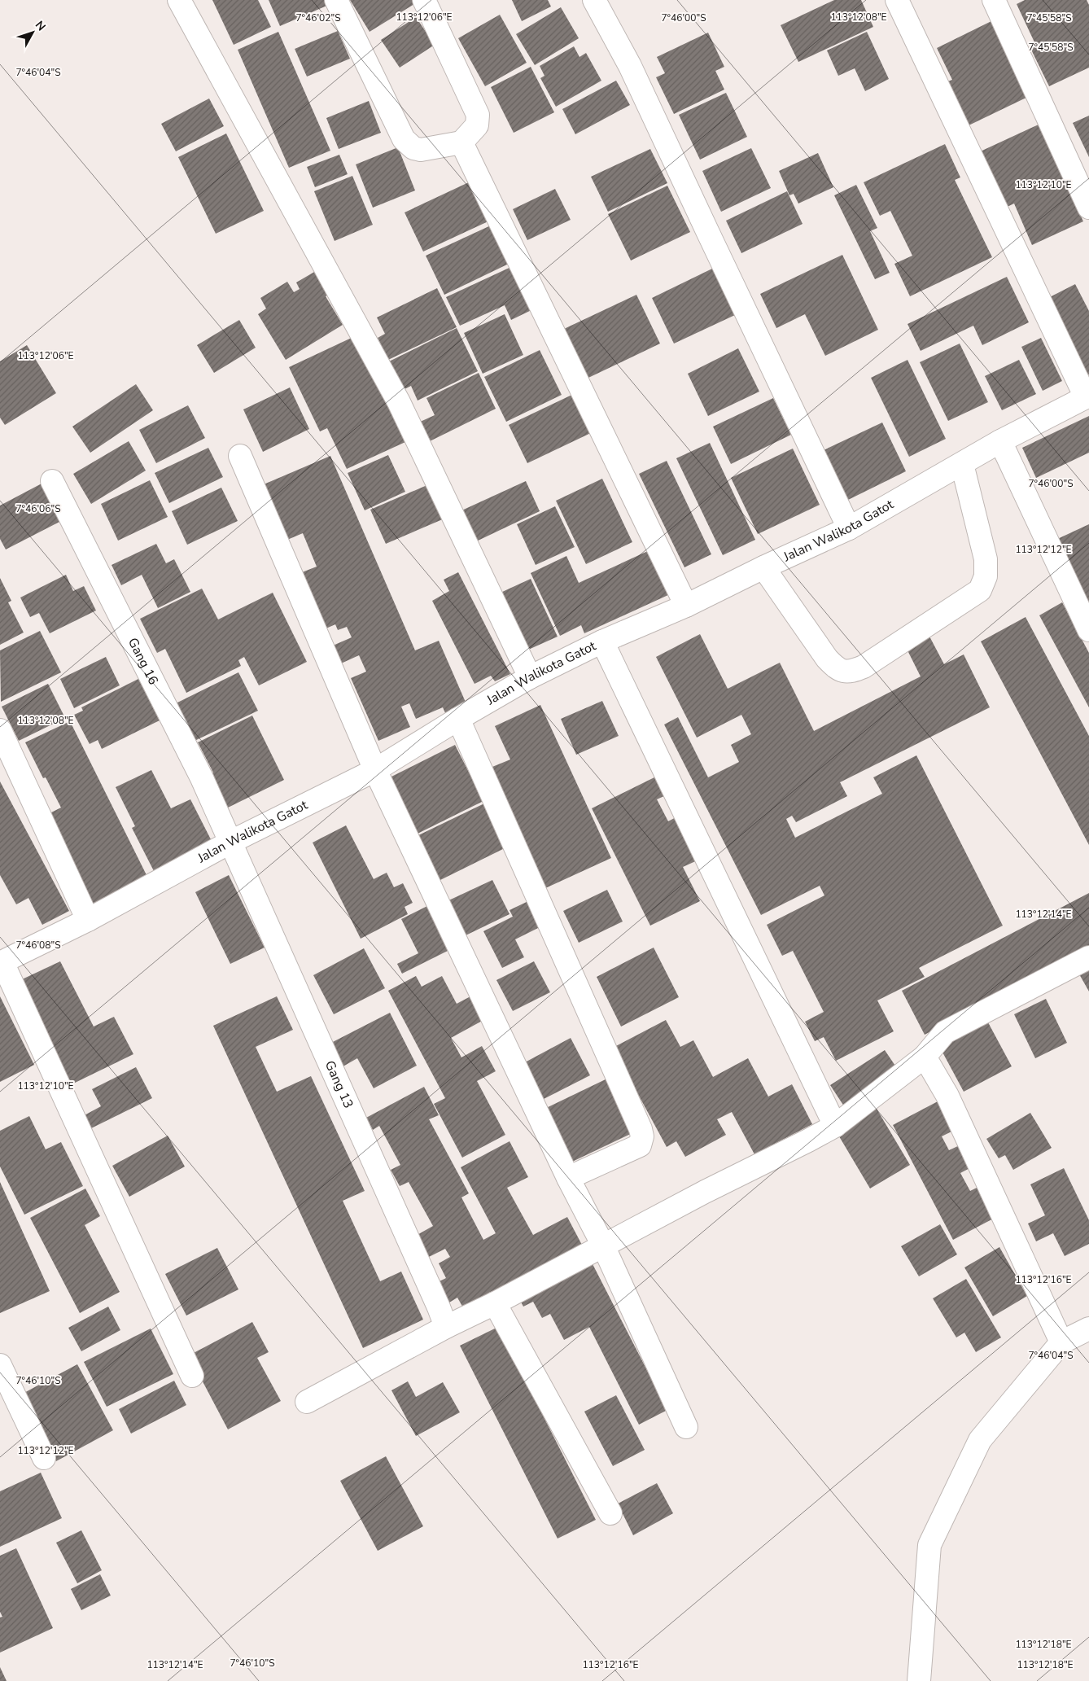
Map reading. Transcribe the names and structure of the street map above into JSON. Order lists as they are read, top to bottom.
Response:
{
  "streets": {
    "street": ["Jalan Walikota Gatot", "Gang 16", "Gang 13"]
  },
  "crossings": [
    ["Jalan Walikota Gatot", "Gang 16"],
    ["Jalan Walikota Gatot", "Gang 13"],
    ["Gang 16", "Gang 13"]
  ],
  "north": "top right",
  "coordinates": [
    "113°12'06\"E",
    "113°12'08\"E",
    "7°46'02\"S",
    "7°46'00\"S",
    "7°45'58\"S",
    "7°46'04\"S",
    "113°12'10\"E",
    "7°46'06\"S",
    "113°12'12\"E",
    "113°12'14\"E",
    "7°46'08\"S",
    "113°12'16\"E",
    "7°46'10\"S",
    "113°12'18\"E"
  ]
}
